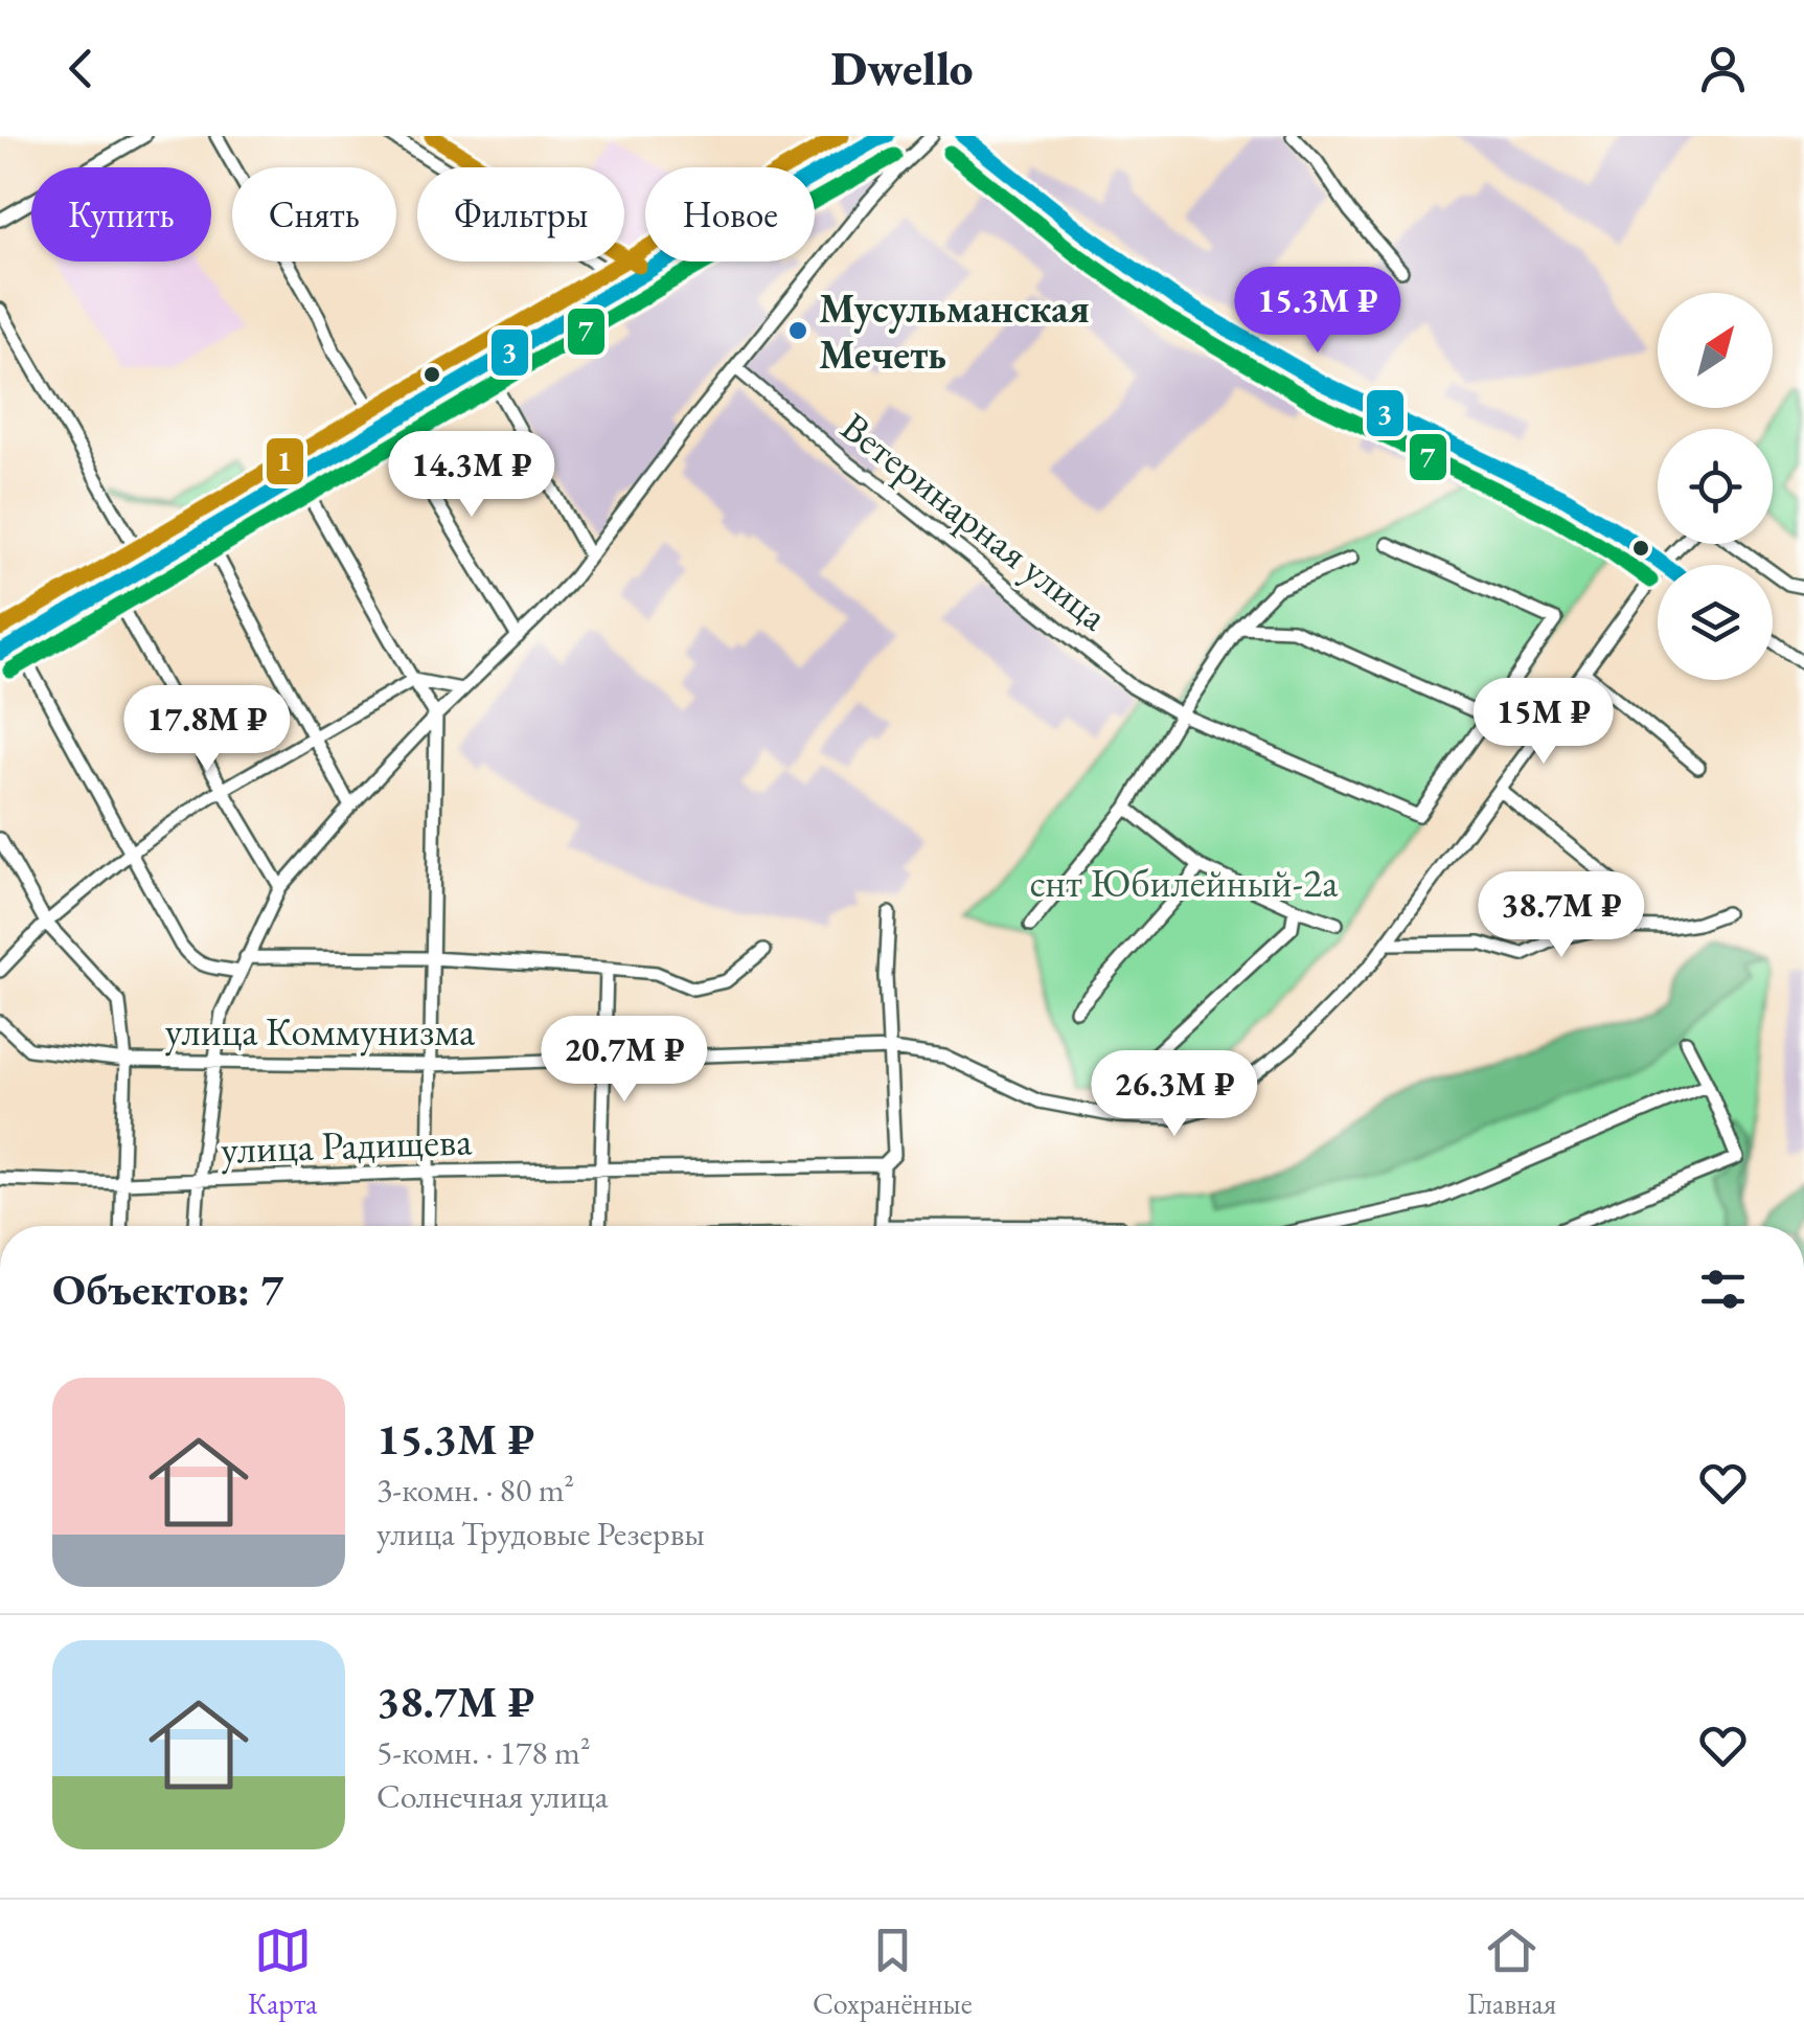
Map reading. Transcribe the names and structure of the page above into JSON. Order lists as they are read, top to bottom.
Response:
{
  "streets": {
    "street": ["Ветеринарная улица", "улица Коммунизма", "улица Радищева"]
  },
  "parks": ["снт Юбилейный-2а"],
  "places": ["Мусульманская Мечеть"],
  "lines": ["transit line 3", "transit line 1", "transit line 7"],
  "north": "top right",
  "page": {
    "header": "Dwello",
    "chip": [
      "Купить",
      "Снять",
      "Фильтры",
      "Новое"
    ],
    "price": [
      "15.3M ₽",
      "14.3M ₽",
      "15M ₽",
      "17.8M ₽",
      "38.7M ₽",
      "20.7M ₽",
      "26.3M ₽"
    ],
    "heading": "Объектов: 7",
    "list": [
      {
        "name": "15.3M ₽",
        "note": "3-комн. · 80 m² · улица Трудовые Резервы"
      },
      {
        "name": "38.7M ₽",
        "note": "5-комн. · 178 m² · Солнечная улица"
      }
    ],
    "tabs": ["Карта", "Сохранённые", "Главная"]
  }
}
